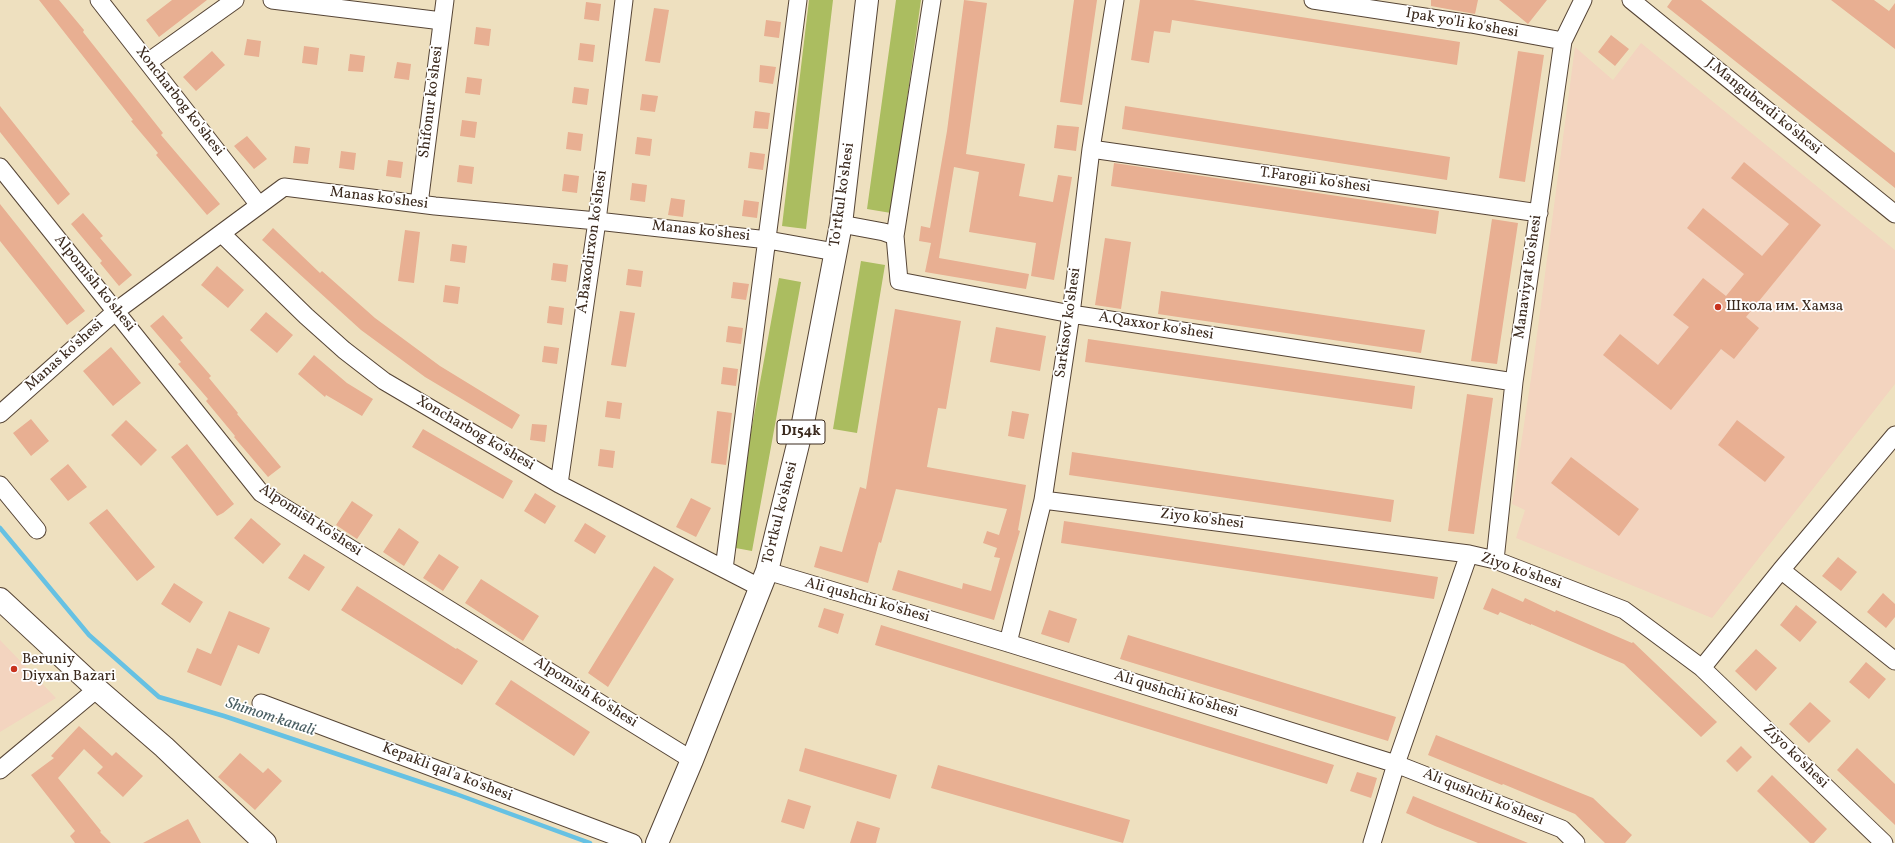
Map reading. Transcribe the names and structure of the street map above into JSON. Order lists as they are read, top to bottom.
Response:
{
  "streets": {
    "main road": ["To'rtkul ko'shesi", "D154k"],
    "street": [
      "Ipak yo'li ko'shesi",
      "Xoncharbog ko'shesi",
      "Shifonur ko'shesi",
      "J.Manguberdi ko'shesi",
      "T.Farogii ko'shesi",
      "Manas ko'shesi",
      "A.Baxodirxon ko'shesi",
      "Manaviyat ko'shesi",
      "Alpomish ko'shesi",
      "Sarkisov ko'shesi",
      "A.Qaxxor ko'shesi",
      "Ziyo ko'shesi",
      "Ali qushchi ko'shesi",
      "Kepakli qal'a ko'shesi"
    ]
  },
  "crossings": [
    ["Ipak yo'li ko'shesi", "Manaviyat ko'shesi"],
    ["Xoncharbog ko'shesi", "To'rtkul ko'shesi"],
    ["Xoncharbog ko'shesi", "Manas ko'shesi"],
    ["Xoncharbog ko'shesi", "A.Baxodirxon ko'shesi"],
    ["Xoncharbog ko'shesi", "Ali qushchi ko'shesi"],
    ["Shifonur ko'shesi", "Manas ko'shesi"],
    ["T.Farogii ko'shesi", "Manaviyat ko'shesi"],
    ["T.Farogii ko'shesi", "Sarkisov ko'shesi"],
    ["To'rtkul ko'shesi", "Manas ko'shesi"],
    ["To'rtkul ko'shesi", "Alpomish ko'shesi"],
    ["To'rtkul ko'shesi", "Ali qushchi ko'shesi"],
    ["Manas ko'shesi", "A.Baxodirxon ko'shesi"],
    ["Manas ko'shesi", "Alpomish ko'shesi"],
    ["Manaviyat ko'shesi", "A.Qaxxor ko'shesi"],
    ["Manaviyat ko'shesi", "Ziyo ko'shesi"],
    ["Sarkisov ko'shesi", "A.Qaxxor ko'shesi"],
    ["Sarkisov ko'shesi", "Ziyo ko'shesi"],
    ["Sarkisov ko'shesi", "Ali qushchi ko'shesi"]
  ],
  "water": ["Shimom kanali"],
  "places": ["Школа им. Хамза", "Beruniy Diyxan Bazari"]
}
